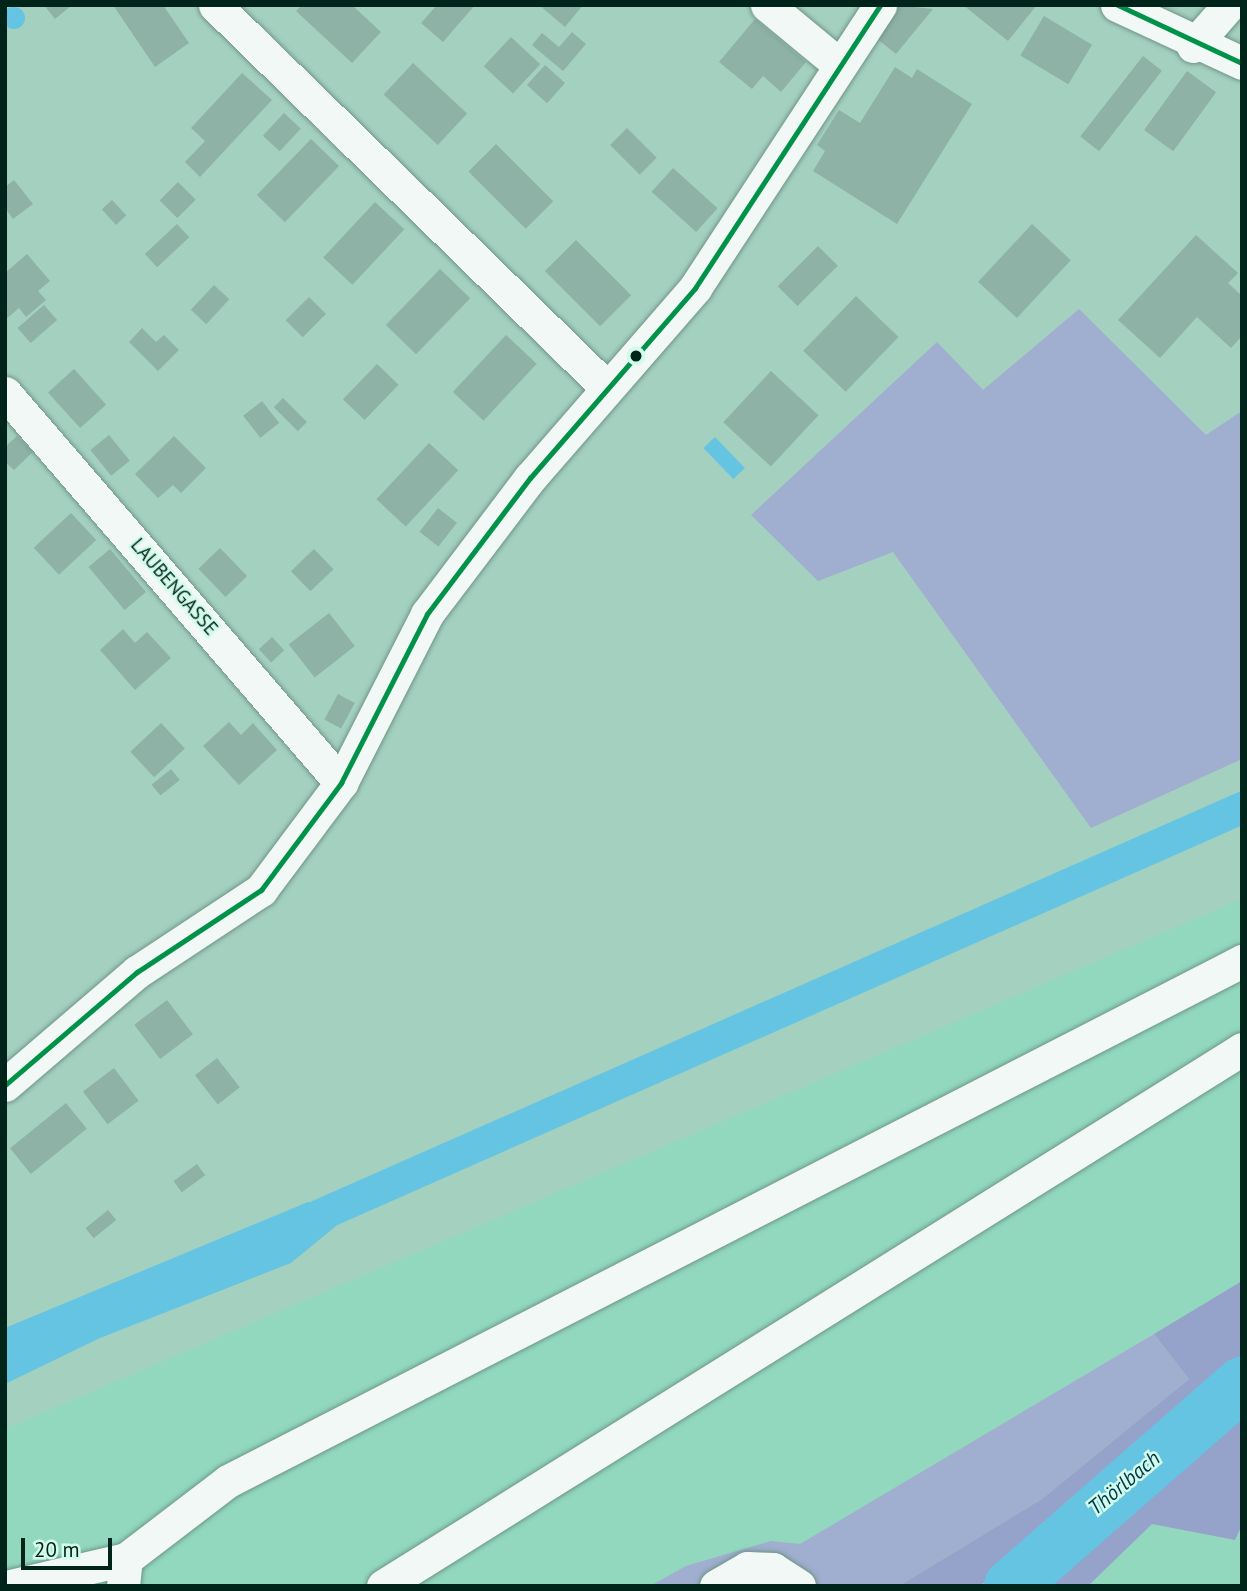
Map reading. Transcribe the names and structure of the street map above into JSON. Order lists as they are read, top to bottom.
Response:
{
  "streets": {
    "street": ["LAUBENGASSE"]
  },
  "water": ["Thörlbach"],
  "scale_bar": "20 m"
}
